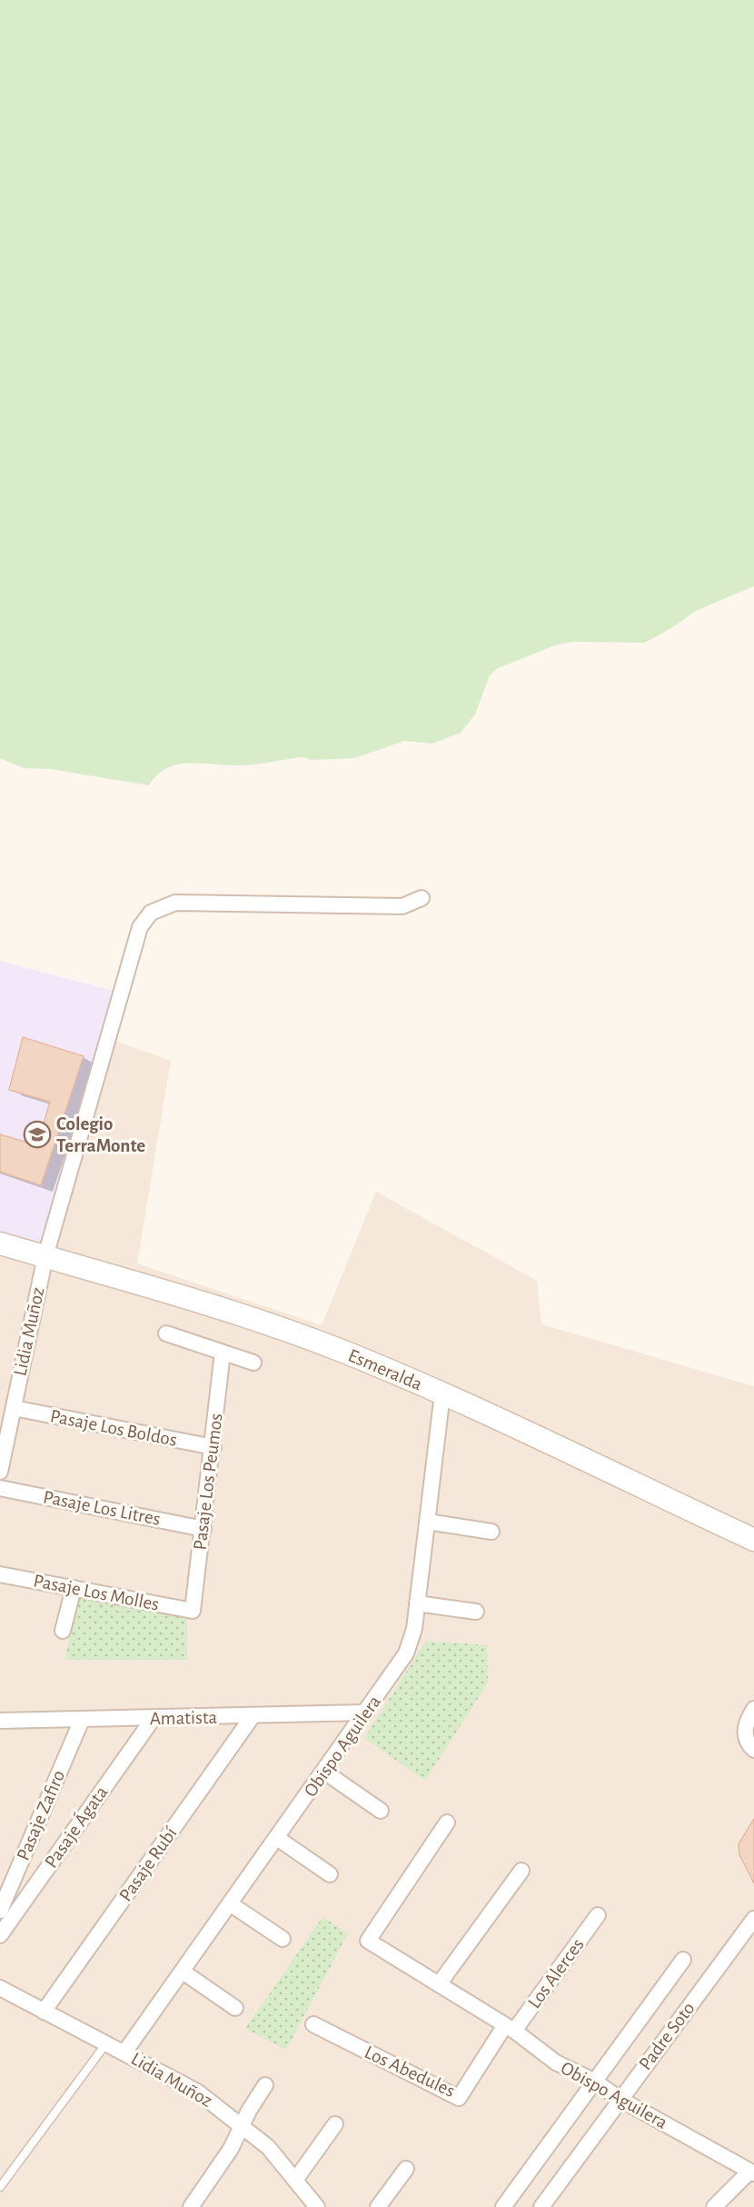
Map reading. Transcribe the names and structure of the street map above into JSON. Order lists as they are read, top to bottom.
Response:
{
  "streets": {
    "street": [
      "Lidia Muñoz",
      "Esmeralda",
      "Pasaje Los Boldos",
      "Pasaje Los Peumos",
      "Pasaje Los Litres",
      "Pasaje Los Molles",
      "Amatista",
      "Obispo Aguilera",
      "Pasaje Zafiro",
      "Pasaje Ágata",
      "Pasaje Rubí",
      "Los Alerces",
      "Padre Soto",
      "Los Abedules"
    ]
  },
  "crossings": [
    ["Lidia Muñoz", "Esmeralda"],
    ["Lidia Muñoz", "Pasaje Los Boldos"],
    ["Lidia Muñoz", "Obispo Aguilera"],
    ["Lidia Muñoz", "Pasaje Rubí"],
    ["Esmeralda", "Obispo Aguilera"],
    ["Pasaje Los Boldos", "Pasaje Los Peumos"],
    ["Pasaje Los Peumos", "Pasaje Los Litres"],
    ["Pasaje Los Peumos", "Pasaje Los Molles"],
    ["Amatista", "Obispo Aguilera"],
    ["Amatista", "Pasaje Zafiro"],
    ["Amatista", "Pasaje Ágata"],
    ["Amatista", "Pasaje Rubí"],
    ["Obispo Aguilera", "Los Alerces"],
    ["Obispo Aguilera", "Padre Soto"],
    ["Obispo Aguilera", "Los Abedules"],
    ["Los Alerces", "Los Abedules"]
  ],
  "places": {
    "school or university": ["Colegio TerraMonte"]
  }
}
